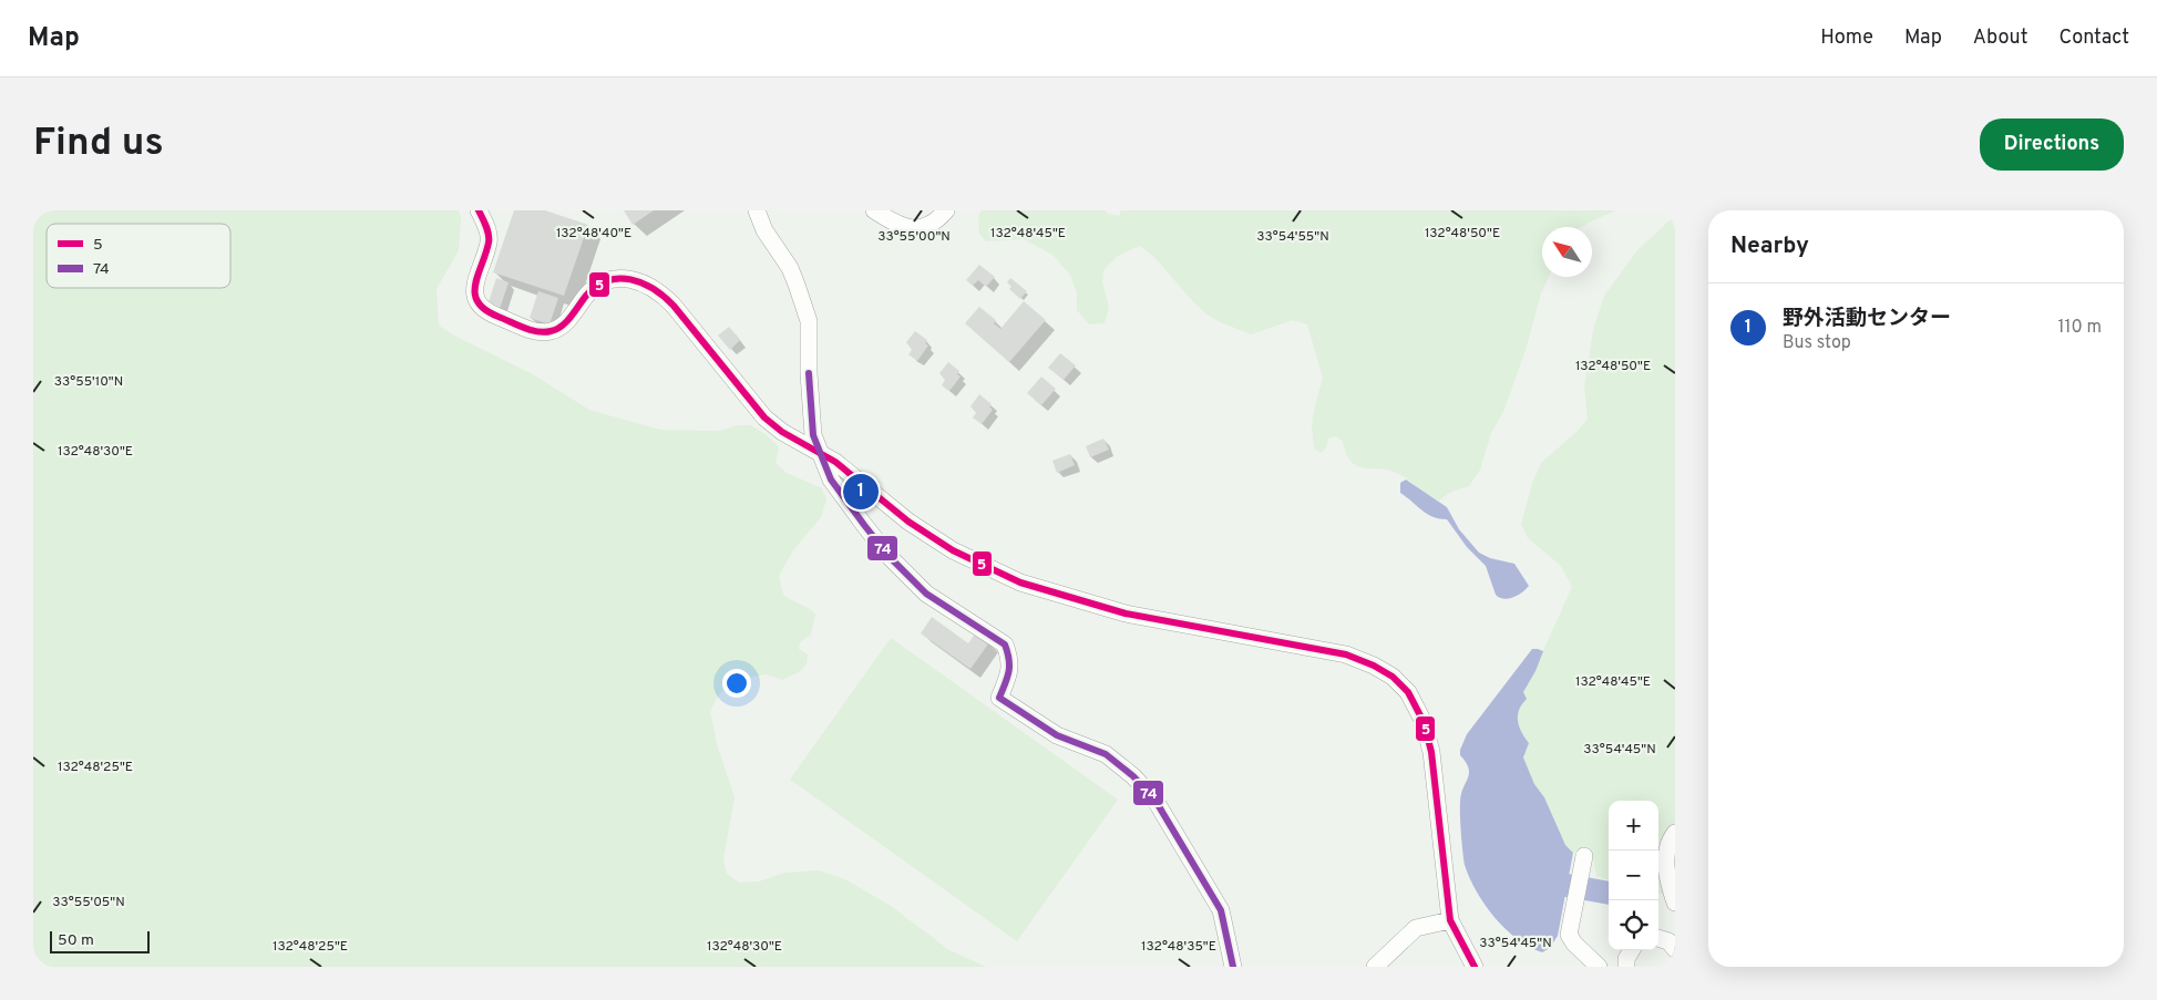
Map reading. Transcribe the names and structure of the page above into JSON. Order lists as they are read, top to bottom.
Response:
{
  "lines": ["transit line 5", "transit line 74"],
  "legend": ["5", "74"],
  "scale_bar": "50 m",
  "north": "top left",
  "page": {
    "header": "Map",
    "nav": [
      "Home",
      "Map",
      "About",
      "Contact"
    ],
    "buttons": "Directions",
    "title": "Find us",
    "heading": "Nearby",
    "list": [
      {
        "mark": "1",
        "name": "野外活動センター",
        "note": "Bus stop",
        "value": "110 m"
      }
    ],
    "pins": "1",
    "map_buttons": ["+", "−"],
    "scale": "50 m"
  },
  "coordinates": [
    "132°48'40\"E",
    "132°48'45\"E",
    "132°48'50\"E",
    "33°55'00\"N",
    "33°54'55\"N",
    "33°55'10\"N",
    "132°48'30\"E",
    "33°54'45\"N",
    "132°48'25\"E",
    "33°55'05\"N",
    "132°48'35\"E"
  ]
}
